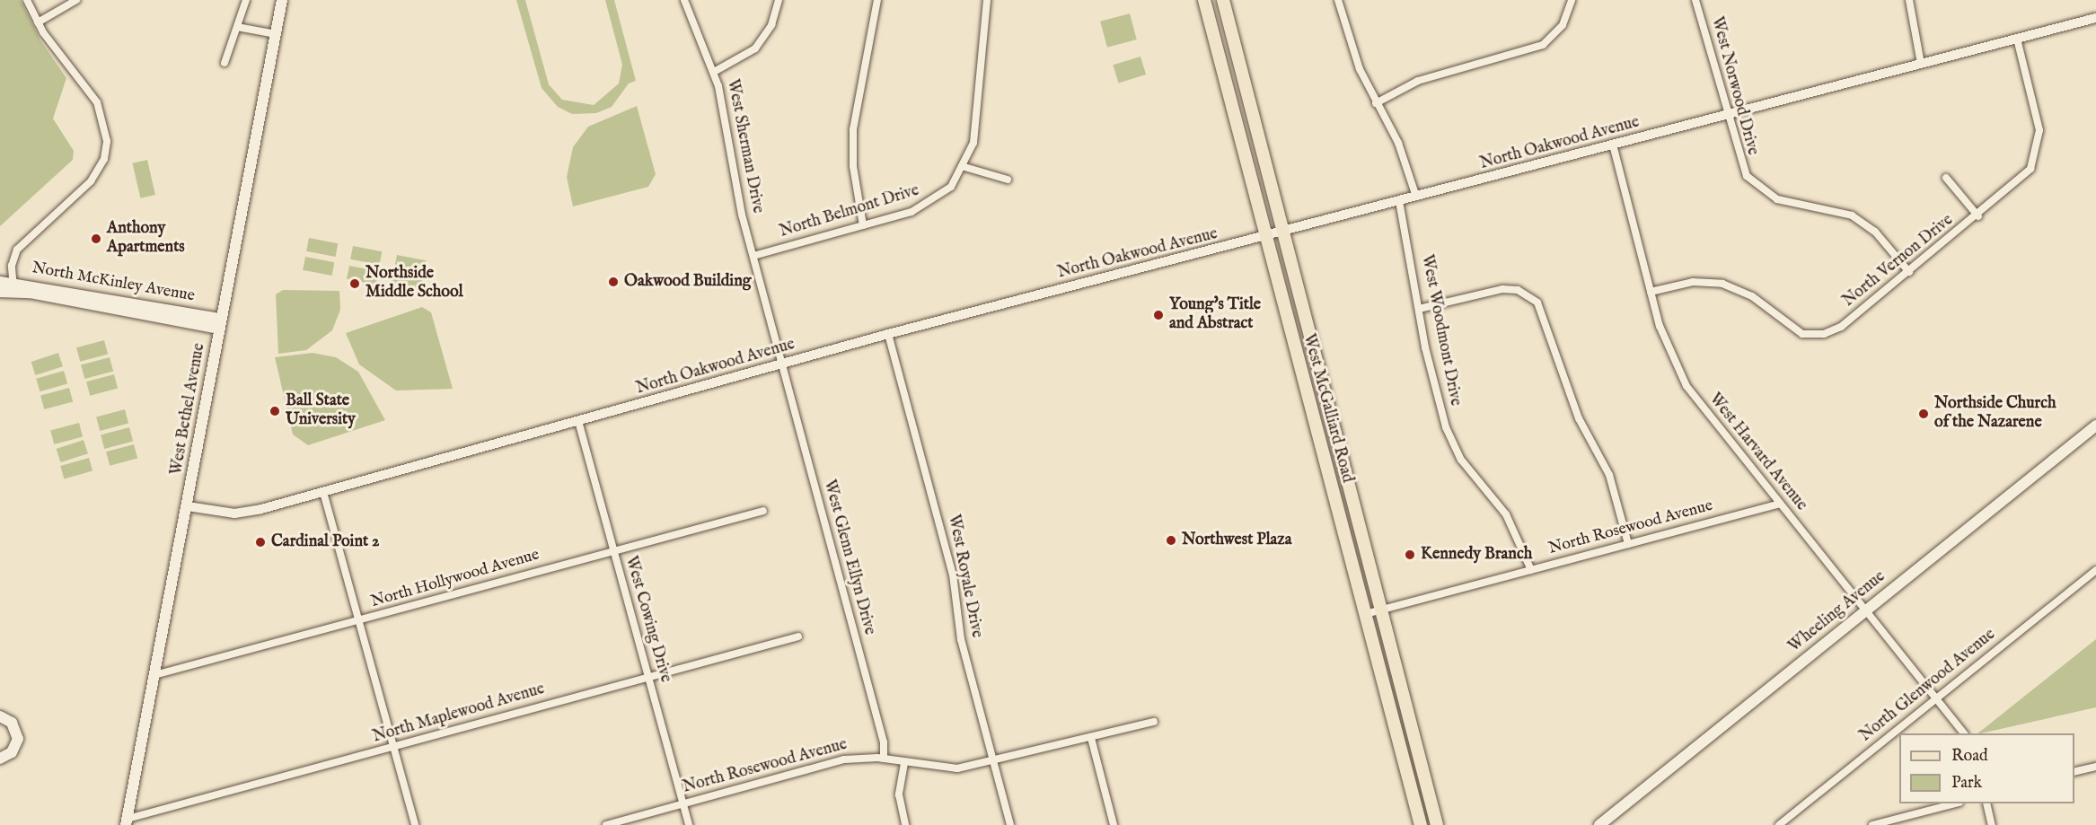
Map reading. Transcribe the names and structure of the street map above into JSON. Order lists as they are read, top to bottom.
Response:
{
  "streets": {
    "main road": [
      "North McKinley Avenue",
      "West McGalliard Road",
      "West Bethel Avenue",
      "Wheeling Avenue"
    ],
    "street": [
      "West Norwood Drive",
      "North Oakwood Avenue",
      "West Sherman Drive",
      "North Belmont Drive",
      "North Vernon Drive",
      "West Woodmont Drive",
      "West Harvard Avenue",
      "North Rosewood Avenue",
      "West Glenn Ellyn Drive",
      "West Royale Drive",
      "North Hollywood Avenue",
      "West Cowing Drive",
      "North Glenwood Avenue",
      "North Maplewood Avenue"
    ]
  },
  "crossings": [
    ["West Norwood Drive", "North Oakwood Avenue"],
    ["West Norwood Drive", "North Vernon Drive"],
    ["North Oakwood Avenue", "West Sherman Drive"],
    ["North Oakwood Avenue", "North Vernon Drive"],
    ["North Oakwood Avenue", "West Woodmont Drive"],
    ["North Oakwood Avenue", "West McGalliard Road"],
    ["North Oakwood Avenue", "West Bethel Avenue"],
    ["North Oakwood Avenue", "West Harvard Avenue"],
    ["North Oakwood Avenue", "West Glenn Ellyn Drive"],
    ["North Oakwood Avenue", "West Royale Drive"],
    ["North Oakwood Avenue", "West Cowing Drive"],
    ["West Sherman Drive", "North Belmont Drive"],
    ["West Sherman Drive", "West Glenn Ellyn Drive"],
    ["North Vernon Drive", "West Harvard Avenue"],
    ["North McKinley Avenue", "West Bethel Avenue"],
    ["West Woodmont Drive", "North Rosewood Avenue"],
    ["West McGalliard Road", "North Rosewood Avenue"],
    ["West Bethel Avenue", "North Hollywood Avenue"],
    ["West Bethel Avenue", "North Maplewood Avenue"],
    ["West Harvard Avenue", "North Rosewood Avenue"],
    ["West Harvard Avenue", "Wheeling Avenue"],
    ["West Harvard Avenue", "North Glenwood Avenue"],
    ["North Rosewood Avenue", "West Glenn Ellyn Drive"],
    ["North Rosewood Avenue", "West Royale Drive"],
    ["North Rosewood Avenue", "West Cowing Drive"],
    ["North Hollywood Avenue", "West Cowing Drive"],
    ["West Cowing Drive", "North Maplewood Avenue"]
  ],
  "places": [
    "Anthony Apartments",
    "Oakwood Building",
    "Northside Middle School",
    "Young's Title and Abstract",
    "Ball State University",
    "Northside Church of the Nazarene",
    "Northwest Plaza",
    "Cardinal Point 2",
    "Kennedy Branch"
  ],
  "legend": ["Road", "Park"]
}
